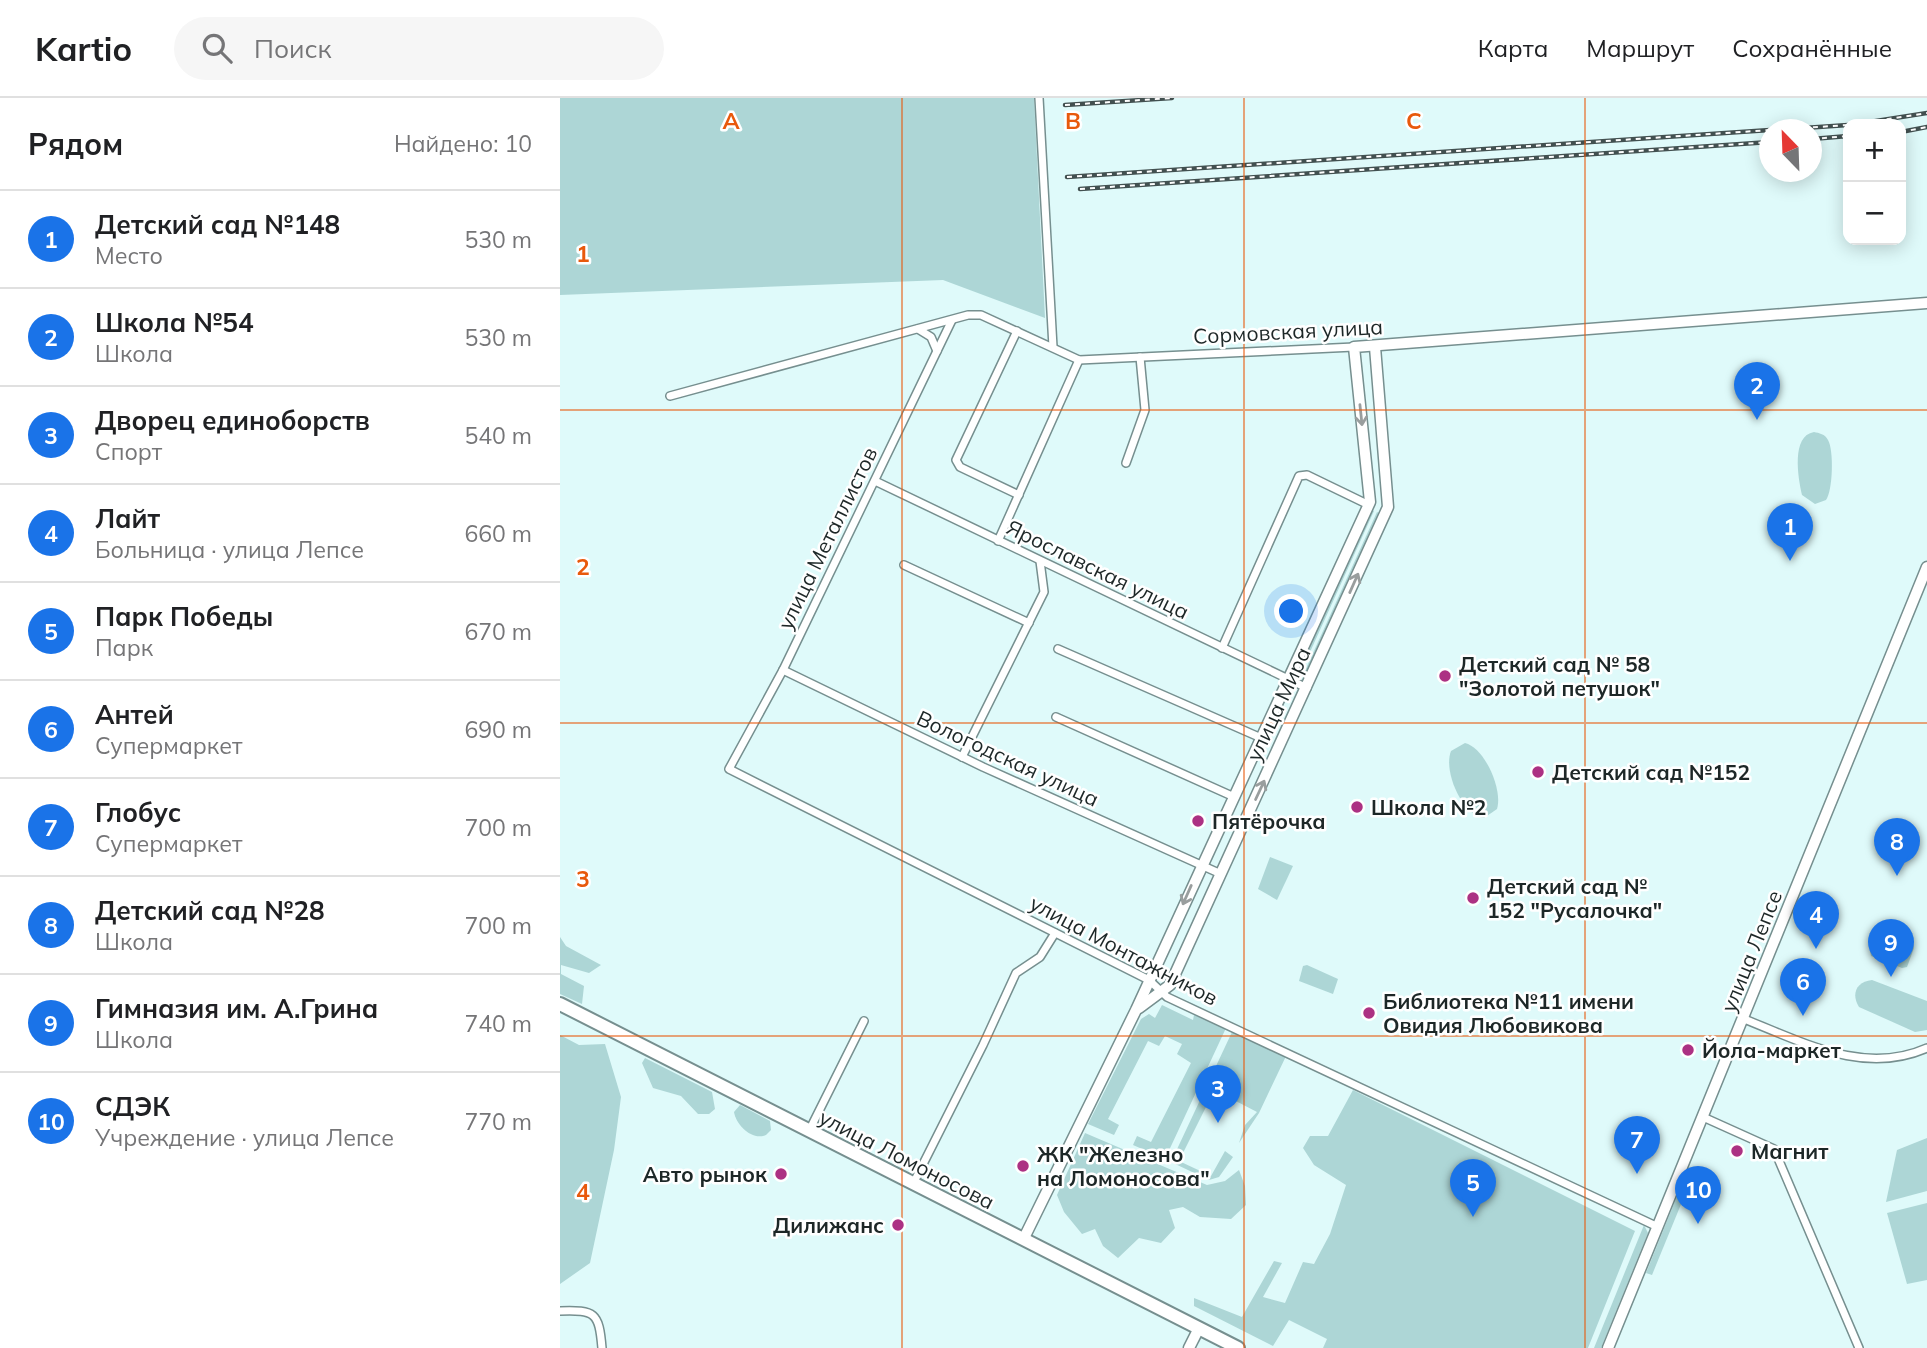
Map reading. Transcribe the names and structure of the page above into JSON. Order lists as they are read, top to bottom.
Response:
{
  "streets": {
    "highway": ["улица Ломоносова"],
    "street": [
      "Сормовская улица",
      "улица Металлистов",
      "Ярославская улица",
      "улица Мира",
      "Вологодская улица",
      "улица Монтажников",
      "улица Лепсе"
    ]
  },
  "crossings": [
    ["Сормовская улица", "улица Металлистов"],
    ["Сормовская улица", "улица Мира"],
    ["улица Металлистов", "Ярославская улица"],
    ["улица Металлистов", "Вологодская улица"],
    ["улица Металлистов", "улица Монтажников"],
    ["Ярославская улица", "улица Мира"],
    ["улица Мира", "Вологодская улица"],
    ["улица Мира", "улица Монтажников"],
    ["улица Мира", "улица Ломоносова"],
    ["улица Монтажников", "улица Лепсе"]
  ],
  "places": [
    "Детский сад № 58 \"Золотой петушок\"",
    "Детский сад №152",
    "Школа №2",
    "Пятёрочка",
    "Детский сад № 152 \"Русалочка\"",
    "Библиотека №11 имени Овидия Любовикова",
    "Йола-маркет",
    "Магнит",
    "ЖК \"Железно на Ломоносова\"",
    "Авто рынок",
    "Дилижанс"
  ],
  "north": "top left",
  "page": {
    "header": "Kartio",
    "search": "Поиск",
    "nav": ["Карта", "Маршрут", "Сохранённые"],
    "heading": ["Рядом", "Найдено: 10"],
    "map_buttons": ["+", "−"],
    "list": [
      {
        "mark": "1",
        "name": "Детский сад №148",
        "note": "Место",
        "value": "530 m"
      },
      {
        "mark": "2",
        "name": "Школа №54",
        "note": "Школа",
        "value": "530 m"
      },
      {
        "mark": "3",
        "name": "Дворец единоборств",
        "note": "Спорт",
        "value": "540 m"
      },
      {
        "mark": "4",
        "name": "Лайт",
        "note": "Больница · улица Лепсе",
        "value": "660 m"
      },
      {
        "mark": "5",
        "name": "Парк Победы",
        "note": "Парк",
        "value": "670 m"
      },
      {
        "mark": "6",
        "name": "Антей",
        "note": "Супермаркет",
        "value": "690 m"
      },
      {
        "mark": "7",
        "name": "Глобус",
        "note": "Супермаркет",
        "value": "700 m"
      },
      {
        "mark": "8",
        "name": "Детский сад №28",
        "note": "Школа",
        "value": "700 m"
      },
      {
        "mark": "9",
        "name": "Гимназия им. А.Грина",
        "note": "Школа",
        "value": "740 m"
      },
      {
        "mark": "10",
        "name": "СДЭК",
        "note": "Учреждение · улица Лепсе",
        "value": "770 m"
      }
    ],
    "pins": [
      "2",
      "1",
      "8",
      "4",
      "9",
      "6",
      "3",
      "7",
      "5",
      "10"
    ]
  },
  "grid": {
    "columns": ["A", "B", "C"],
    "rows": [
      "1",
      "2",
      "3",
      "4"
    ]
  }
}
